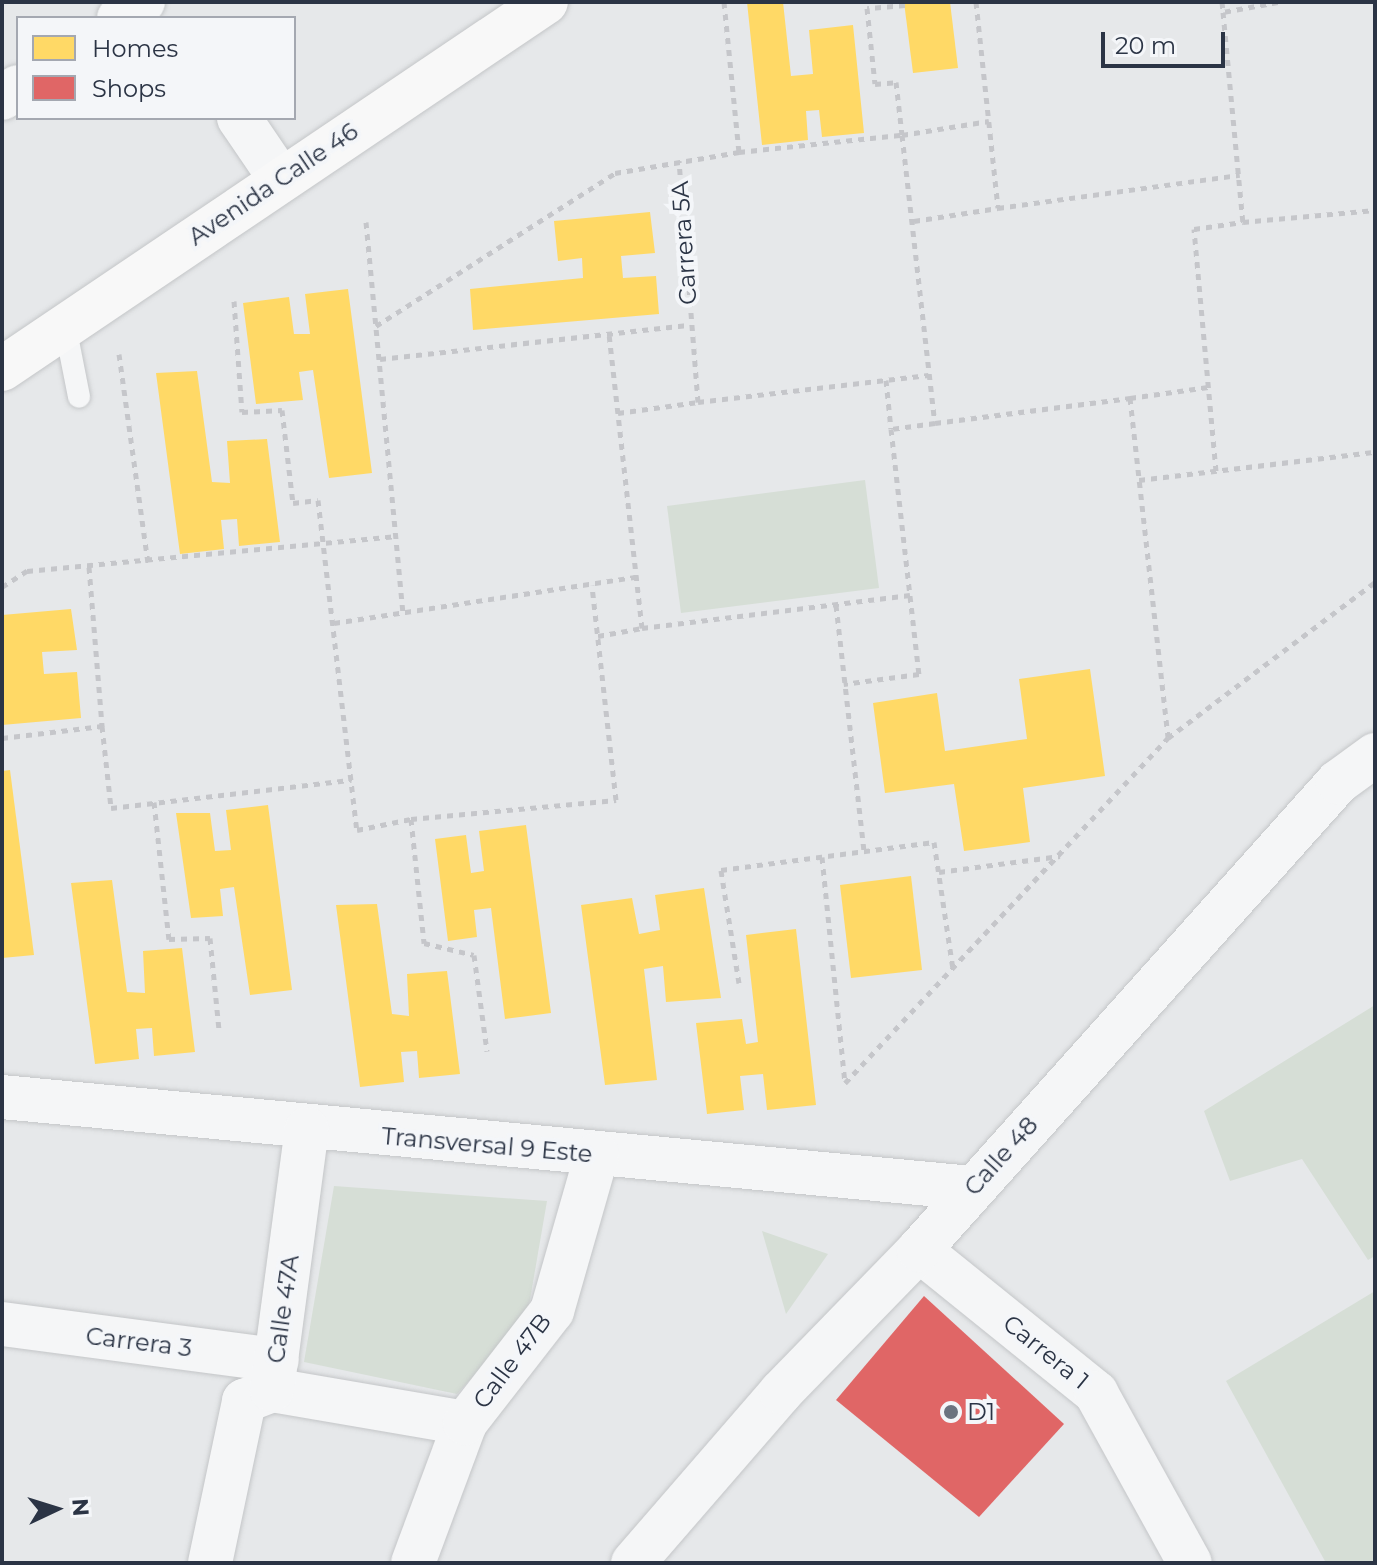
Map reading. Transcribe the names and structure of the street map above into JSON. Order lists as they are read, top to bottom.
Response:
{
  "streets": {
    "main road": ["Avenida Calle 46"],
    "street": [
      "Transversal 9 Este",
      "Calle 48",
      "Calle 47A",
      "Carrera 3",
      "Carrera 1",
      "Calle 47B"
    ],
    "path": ["Carrera 5A"]
  },
  "crossings": [
    ["Transversal 9 Este", "Calle 48"],
    ["Transversal 9 Este", "Calle 47A"],
    ["Transversal 9 Este", "Calle 47B"],
    ["Calle 48", "Carrera 1"],
    ["Calle 47A", "Carrera 3"],
    ["Carrera 3", "Calle 47B"]
  ],
  "places": ["D1"],
  "legend": ["Homes", "Shops"],
  "scale_bar": "20 m",
  "north": "right"
}
